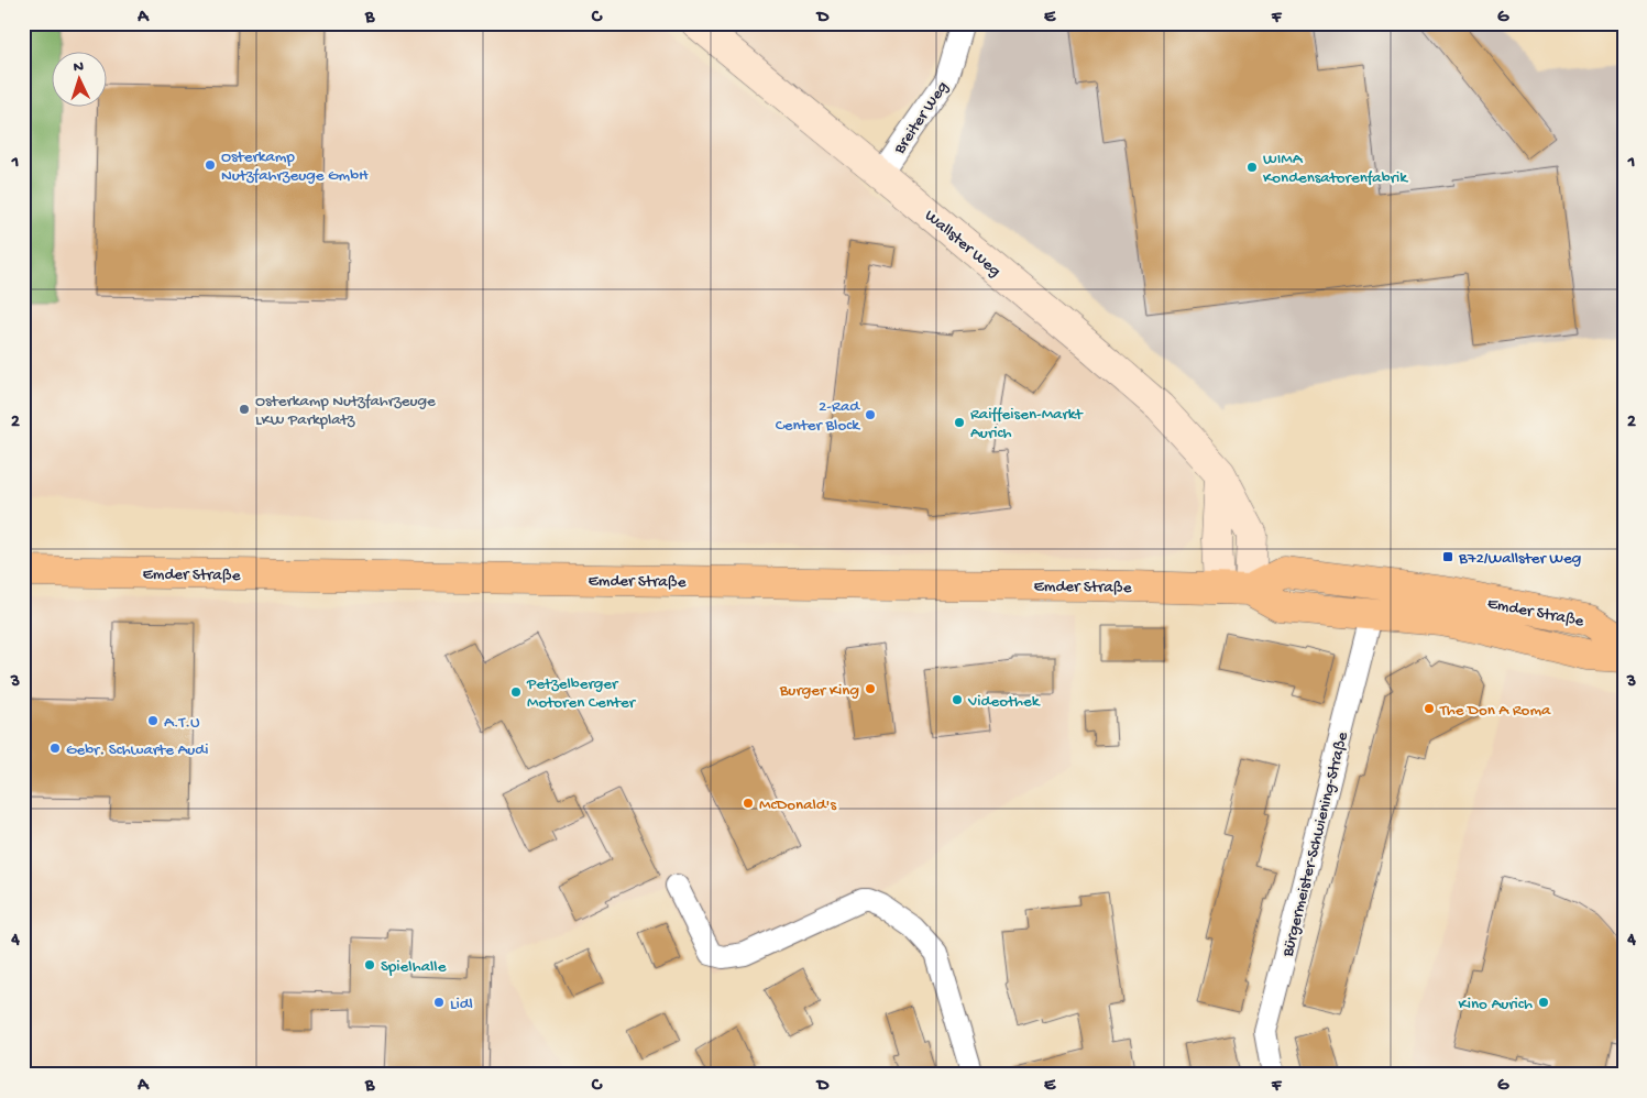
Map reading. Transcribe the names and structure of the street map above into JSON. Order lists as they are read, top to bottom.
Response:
{
  "streets": {
    "main road": ["Emder Straße"],
    "street": ["Breiter Weg", "Wallster Weg", "Bürgermeister-Schwiening-Straße"]
  },
  "crossings": [
    ["Breiter Weg", "Wallster Weg"],
    ["Wallster Weg", "Emder Straße"],
    ["Emder Straße", "Bürgermeister-Schwiening-Straße"]
  ],
  "places": {
    "other": [
      "Osterkamp Nutzfahrzeuge GmbH",
      "WIMA Kondensatorenfabrik",
      "Osterkamp Nutzfahrzeuge LKW Parkplatz",
      "2-Rad Center Block",
      "Raiffeisen-Markt Aurich",
      "Burger King",
      "Petzelberger Motoren Center",
      "Videothek",
      "The Don A Roma",
      "A.T.U",
      "Gebr. Schwarte Audi",
      "McDonald's",
      "Spielhalle",
      "Lidl",
      "Kino Aurich"
    ],
    "transit": ["B72/Wallster Weg"]
  },
  "north": "top",
  "grid": {
    "columns": [
      "A",
      "B",
      "C",
      "D",
      "E",
      "F",
      "G"
    ],
    "rows": [
      "1",
      "2",
      "3",
      "4"
    ]
  }
}
